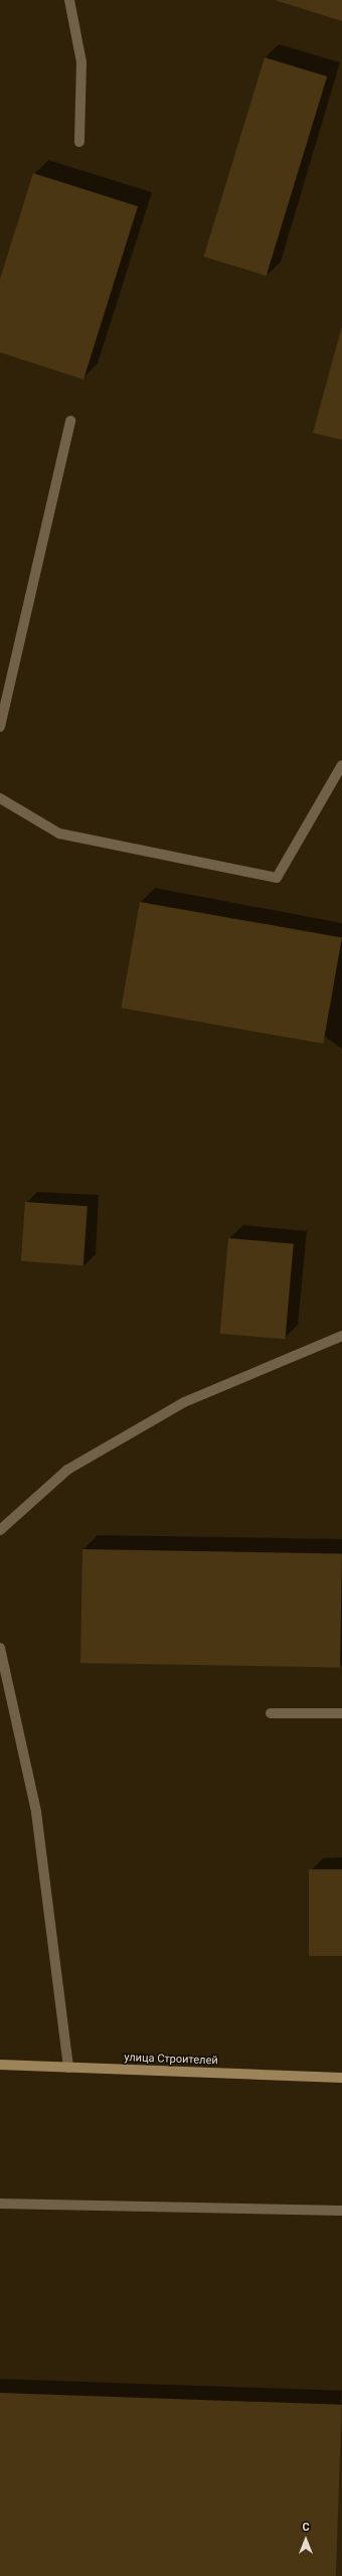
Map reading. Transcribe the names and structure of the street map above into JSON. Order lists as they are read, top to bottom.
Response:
{
  "streets": {
    "street": ["улица Строителей"]
  },
  "north": "top"
}
